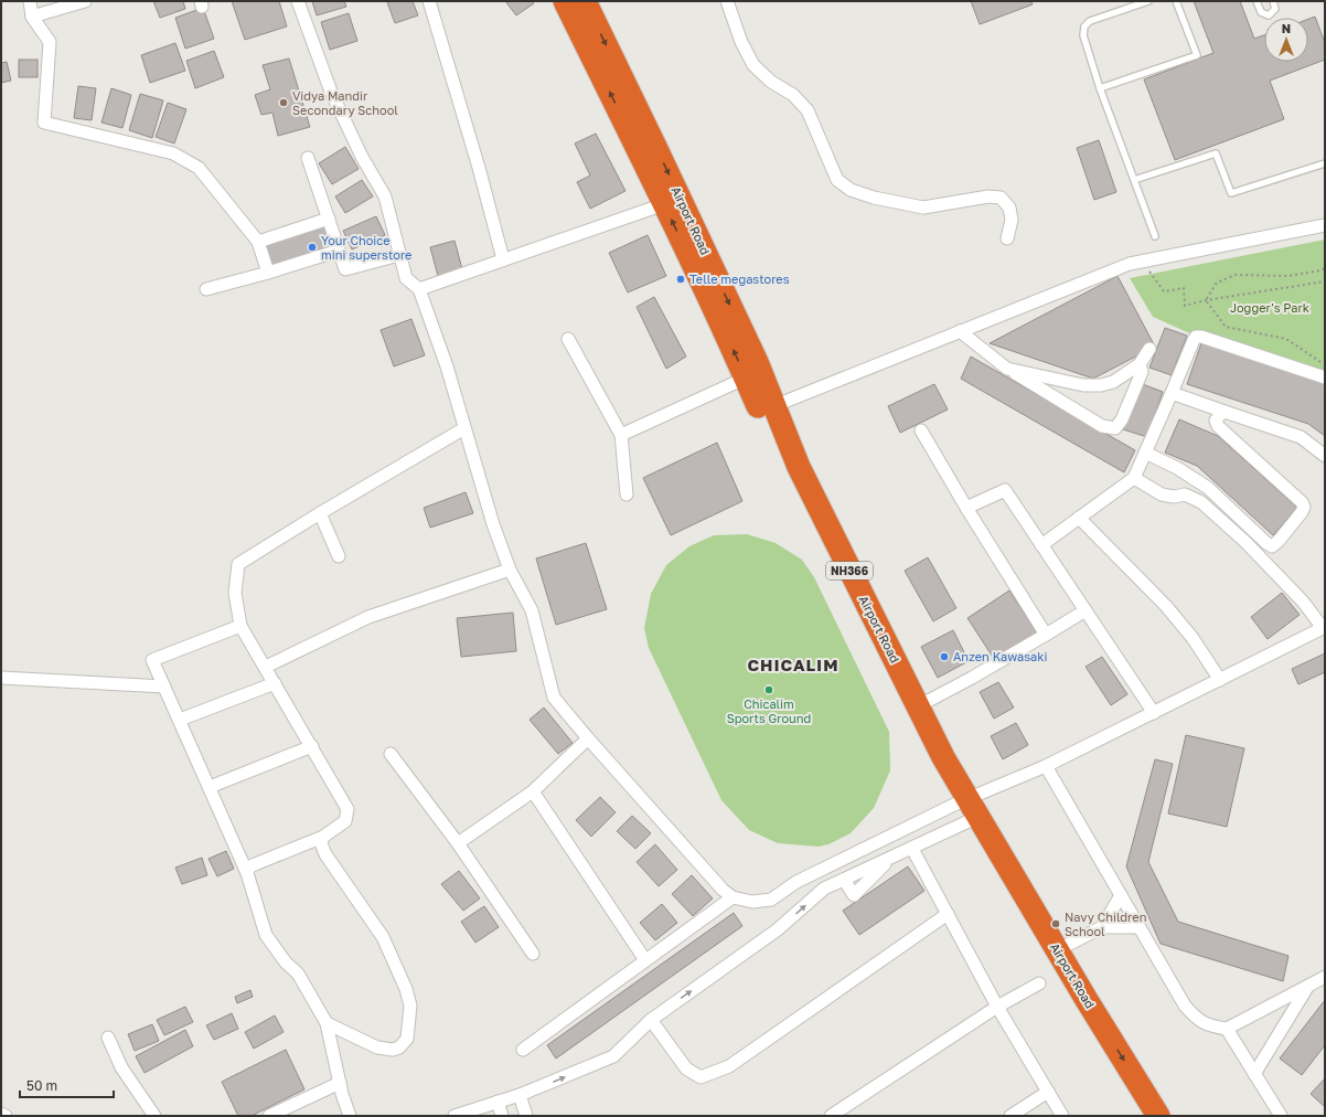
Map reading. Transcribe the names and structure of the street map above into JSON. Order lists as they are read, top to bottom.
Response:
{
  "streets": {
    "highway": ["Airport Road", "NH366"]
  },
  "districts": ["CHICALIM"],
  "parks": ["Jogger's Park"],
  "places": [
    "Vidya Mandir Secondary School",
    "Your Choice mini superstore",
    "Telle megastores",
    "Anzen Kawasaki",
    "Chicalim Sports Ground",
    "Navy Children School"
  ],
  "scale_bar": "50 m",
  "north": "top"
}
